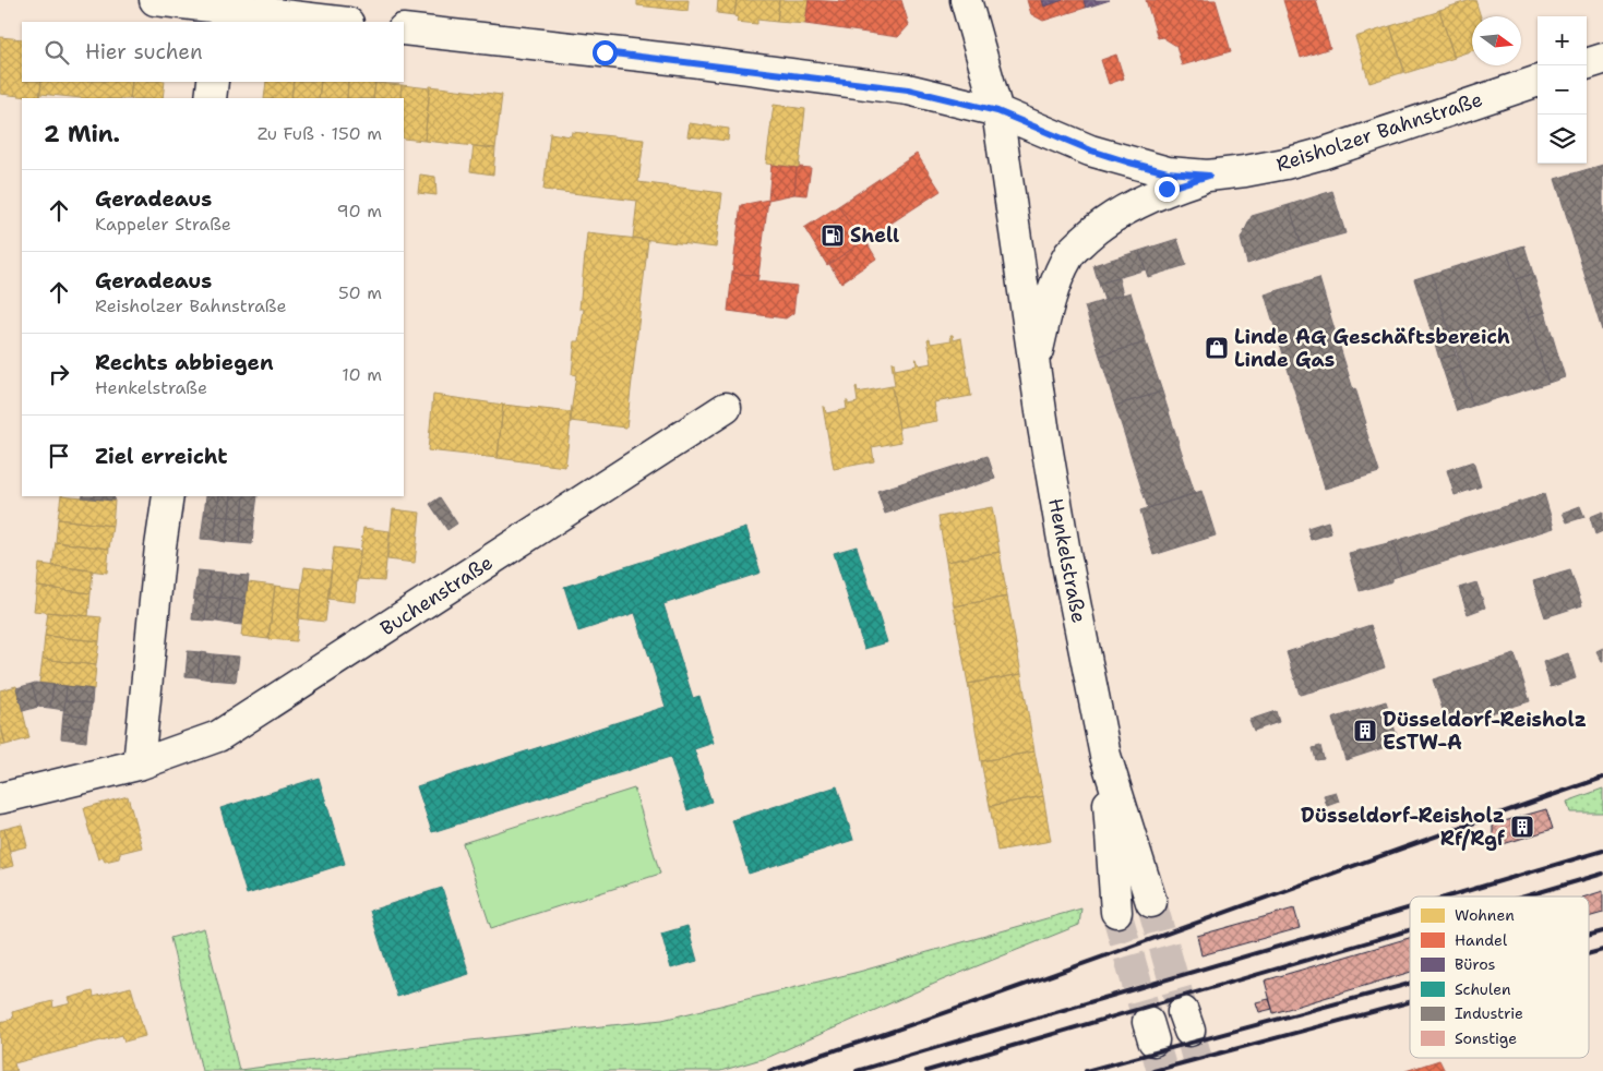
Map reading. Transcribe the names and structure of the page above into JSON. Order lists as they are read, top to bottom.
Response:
{
  "streets": {
    "street": ["Reisholzer Bahnstraße", "Henkelstraße", "Buchenstraße"]
  },
  "crossings": [
    ["Reisholzer Bahnstraße", "Henkelstraße"]
  ],
  "places": {
    "fuel station": ["Shell"],
    "shop": ["Linde AG Geschäftsbereich Linde Gas"],
    "building": ["Düsseldorf-Reisholz ESTW-A", "Düsseldorf-Reisholz Rf/Rgf"]
  },
  "legend": [
    "Wohnen",
    "Handel",
    "Büros",
    "Schulen",
    "Industrie",
    "Sonstige"
  ],
  "north": "right",
  "page": {
    "map_buttons": ["+", "−"],
    "search": "Hier suchen",
    "heading": ["2 Min.", "Zu Fuß · 150 m"],
    "list": [
      ["Geradeaus", "Kappeler Straße", "90 m"],
      ["Geradeaus", "Reisholzer Bahnstraße", "50 m"],
      ["Rechts abbiegen", "Henkelstraße", "10 m"],
      "Ziel erreicht"
    ]
  }
}
